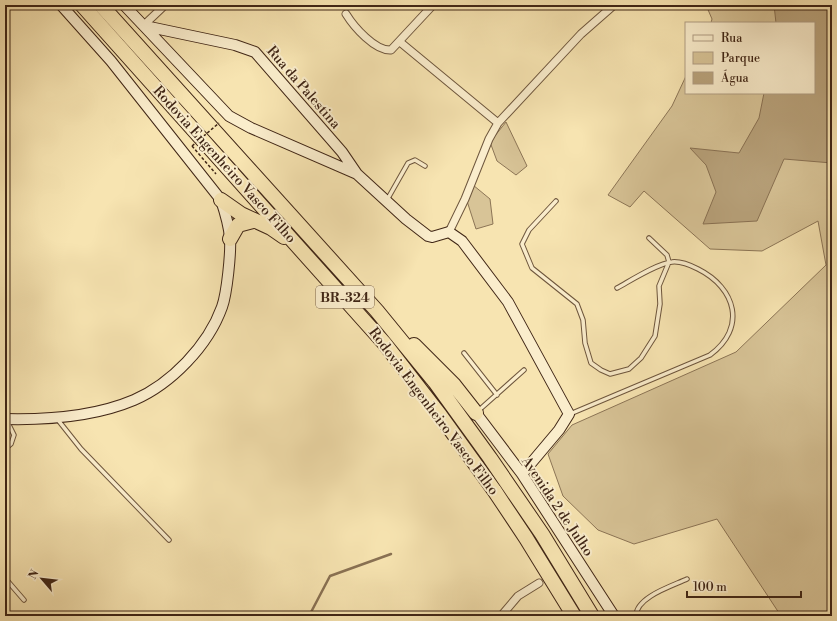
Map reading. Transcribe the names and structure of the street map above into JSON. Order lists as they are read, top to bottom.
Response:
{
  "streets": {
    "highway": ["Rodovia Engenheiro Vasco Filho", "BR-324"],
    "main road": ["Rua da Palestina", "Avenida 2 de Julho"]
  },
  "legend": ["Rua", "Parque", "Água"],
  "scale_bar": "100 m",
  "north": "top left"
}
